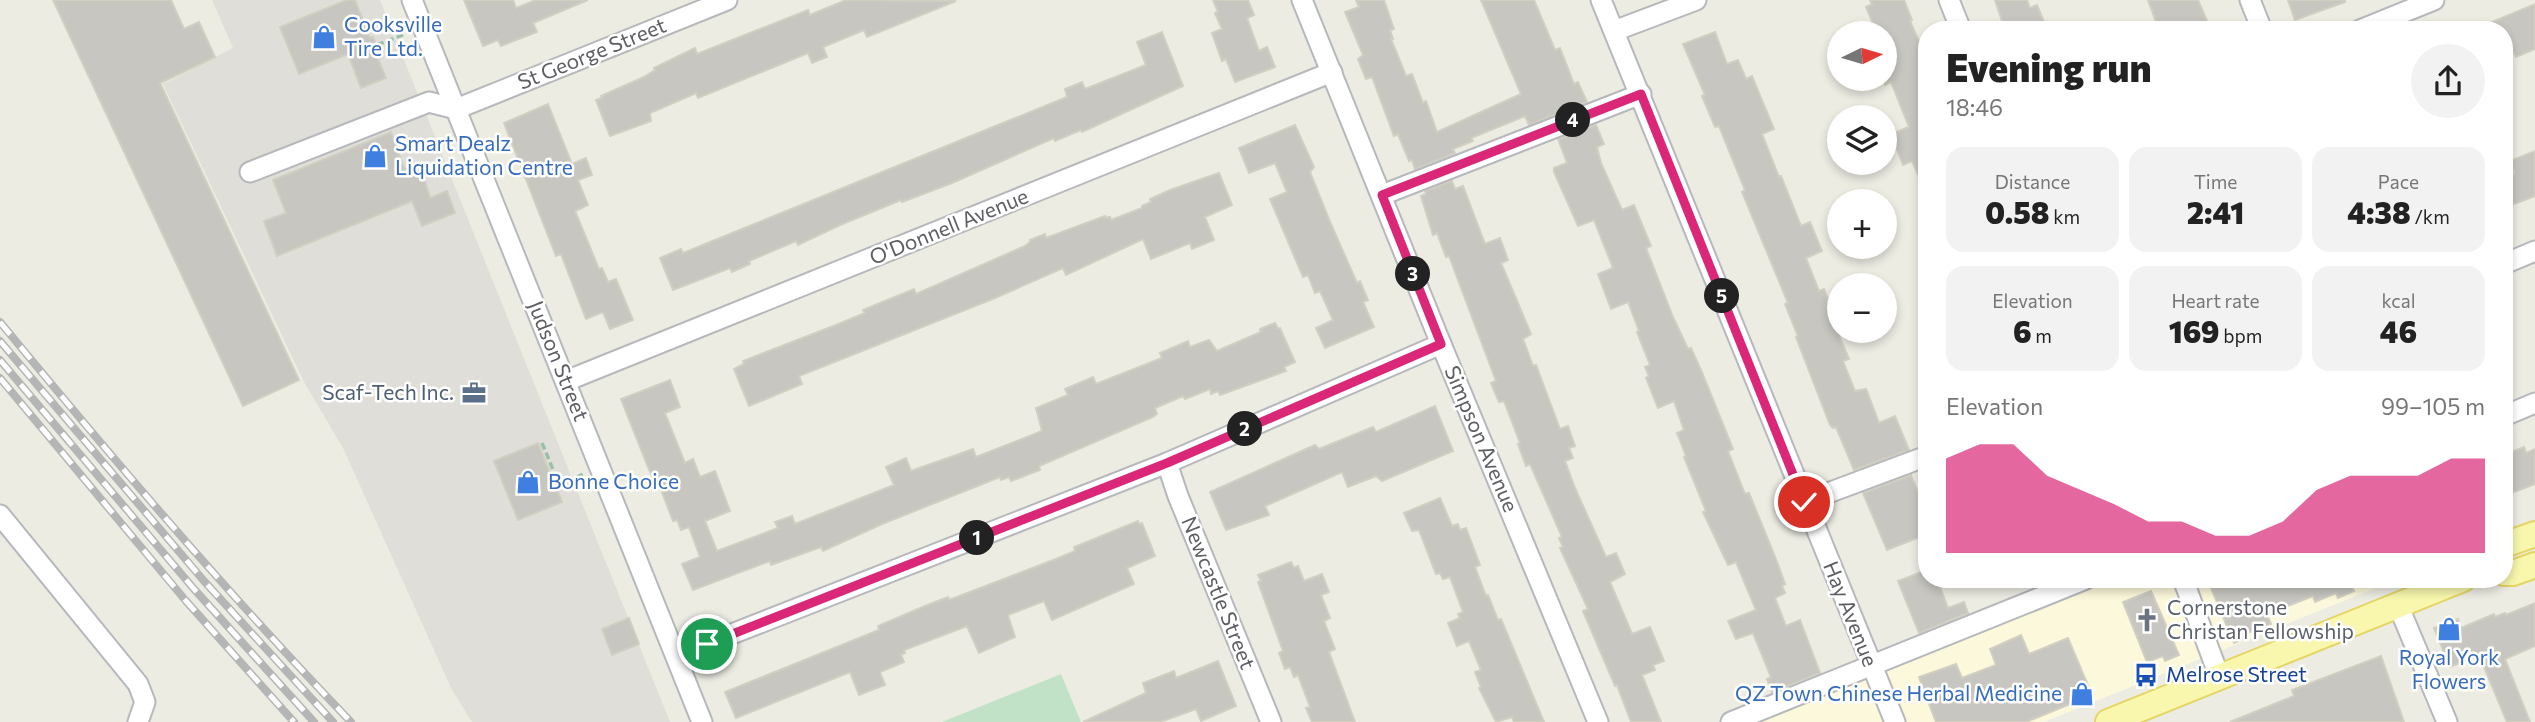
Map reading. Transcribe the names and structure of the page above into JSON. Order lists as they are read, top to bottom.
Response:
{
  "streets": {
    "street": [
      "St George Street",
      "O'Donnell Avenue",
      "Judson Street",
      "Simpson Avenue",
      "Newcastle Street",
      "Hay Avenue"
    ]
  },
  "crossings": [
    ["St George Street", "Judson Street"],
    ["O'Donnell Avenue", "Judson Street"],
    ["O'Donnell Avenue", "Simpson Avenue"]
  ],
  "places": {
    "shop": [
      "Cooksville Tire Ltd.",
      "Smart Dealz Liquidation Centre",
      "Bonne Choice",
      "Royal York Flowers",
      "QZ Town Chinese Herbal Medicine"
    ],
    "office": ["Scaf-Tech Inc."],
    "church": ["Cornerstone Christan Fellowship"],
    "bus stop": ["Melrose Street"]
  },
  "north": "right",
  "page": {
    "map_buttons": ["+", "−"],
    "heading": ["Evening run", "18:46"],
    "pins": [
      "4",
      "3",
      "5",
      "2",
      "1"
    ],
    "stats": [
      ["Distance", "0.58 km"],
      ["Time", "2:41"],
      ["Pace", "4:38 /km"],
      ["Elevation", "6 m"],
      ["Heart rate", "169 bpm"],
      ["kcal", "46"]
    ],
    "chart": ["Elevation", "99–105 m"]
  }
}
